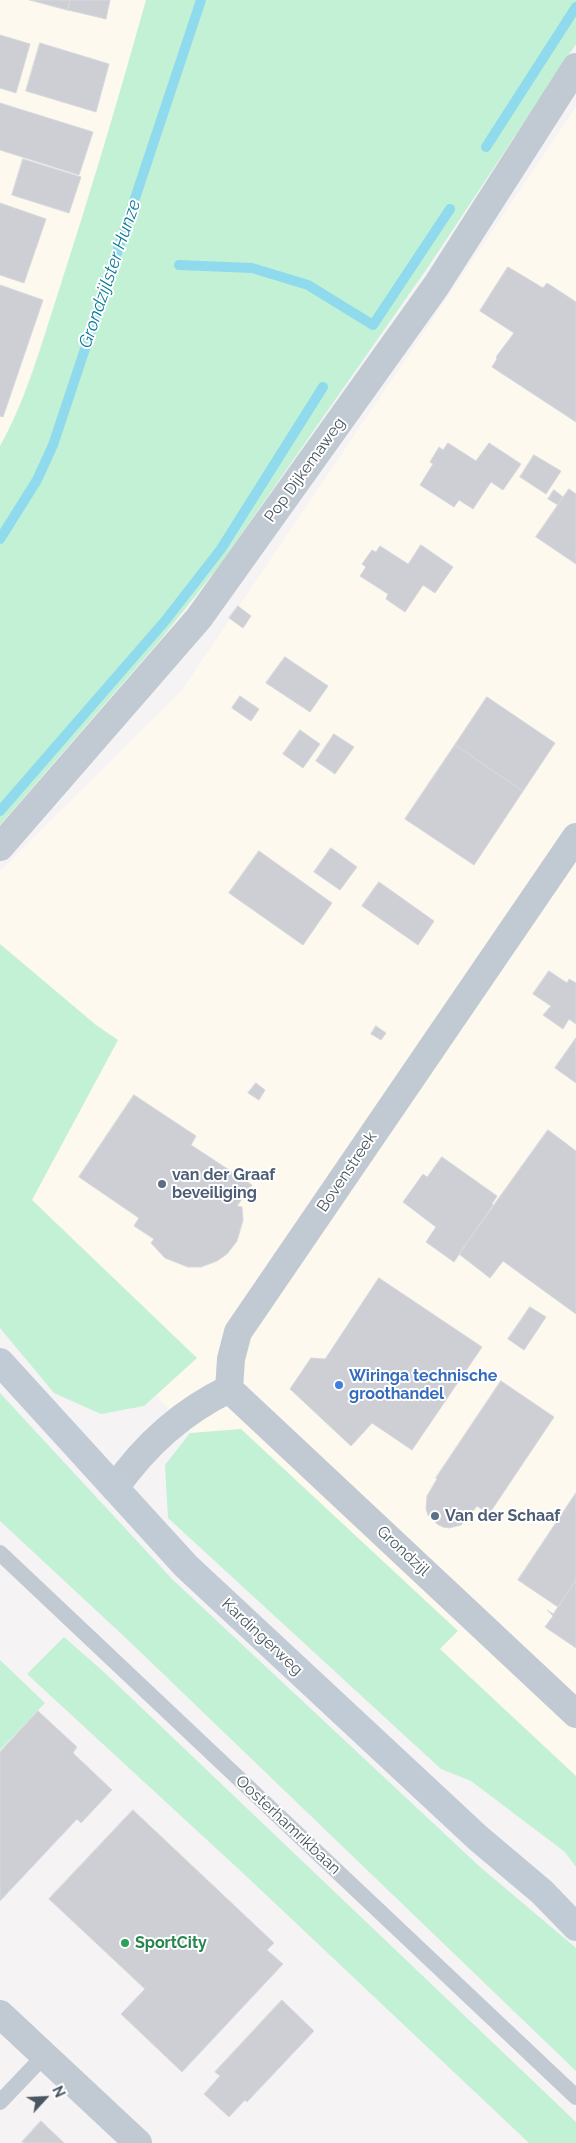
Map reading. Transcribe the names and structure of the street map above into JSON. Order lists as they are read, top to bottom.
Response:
{
  "streets": {
    "street": [
      "Pop Dijkemaweg",
      "Bovenstreek",
      "Grondzijl",
      "Kardingerweg"
    ],
    "lane": ["Oosterhamrikbaan"]
  },
  "crossings": [
    ["Bovenstreek", "Grondzijl"]
  ],
  "water": ["Grondzijlster Hunze"],
  "places": [
    "van der Graaf beveiliging",
    "Wiringa technische groothandel",
    "Van der Schaaf",
    "SportCity"
  ],
  "north": "top right"
}
